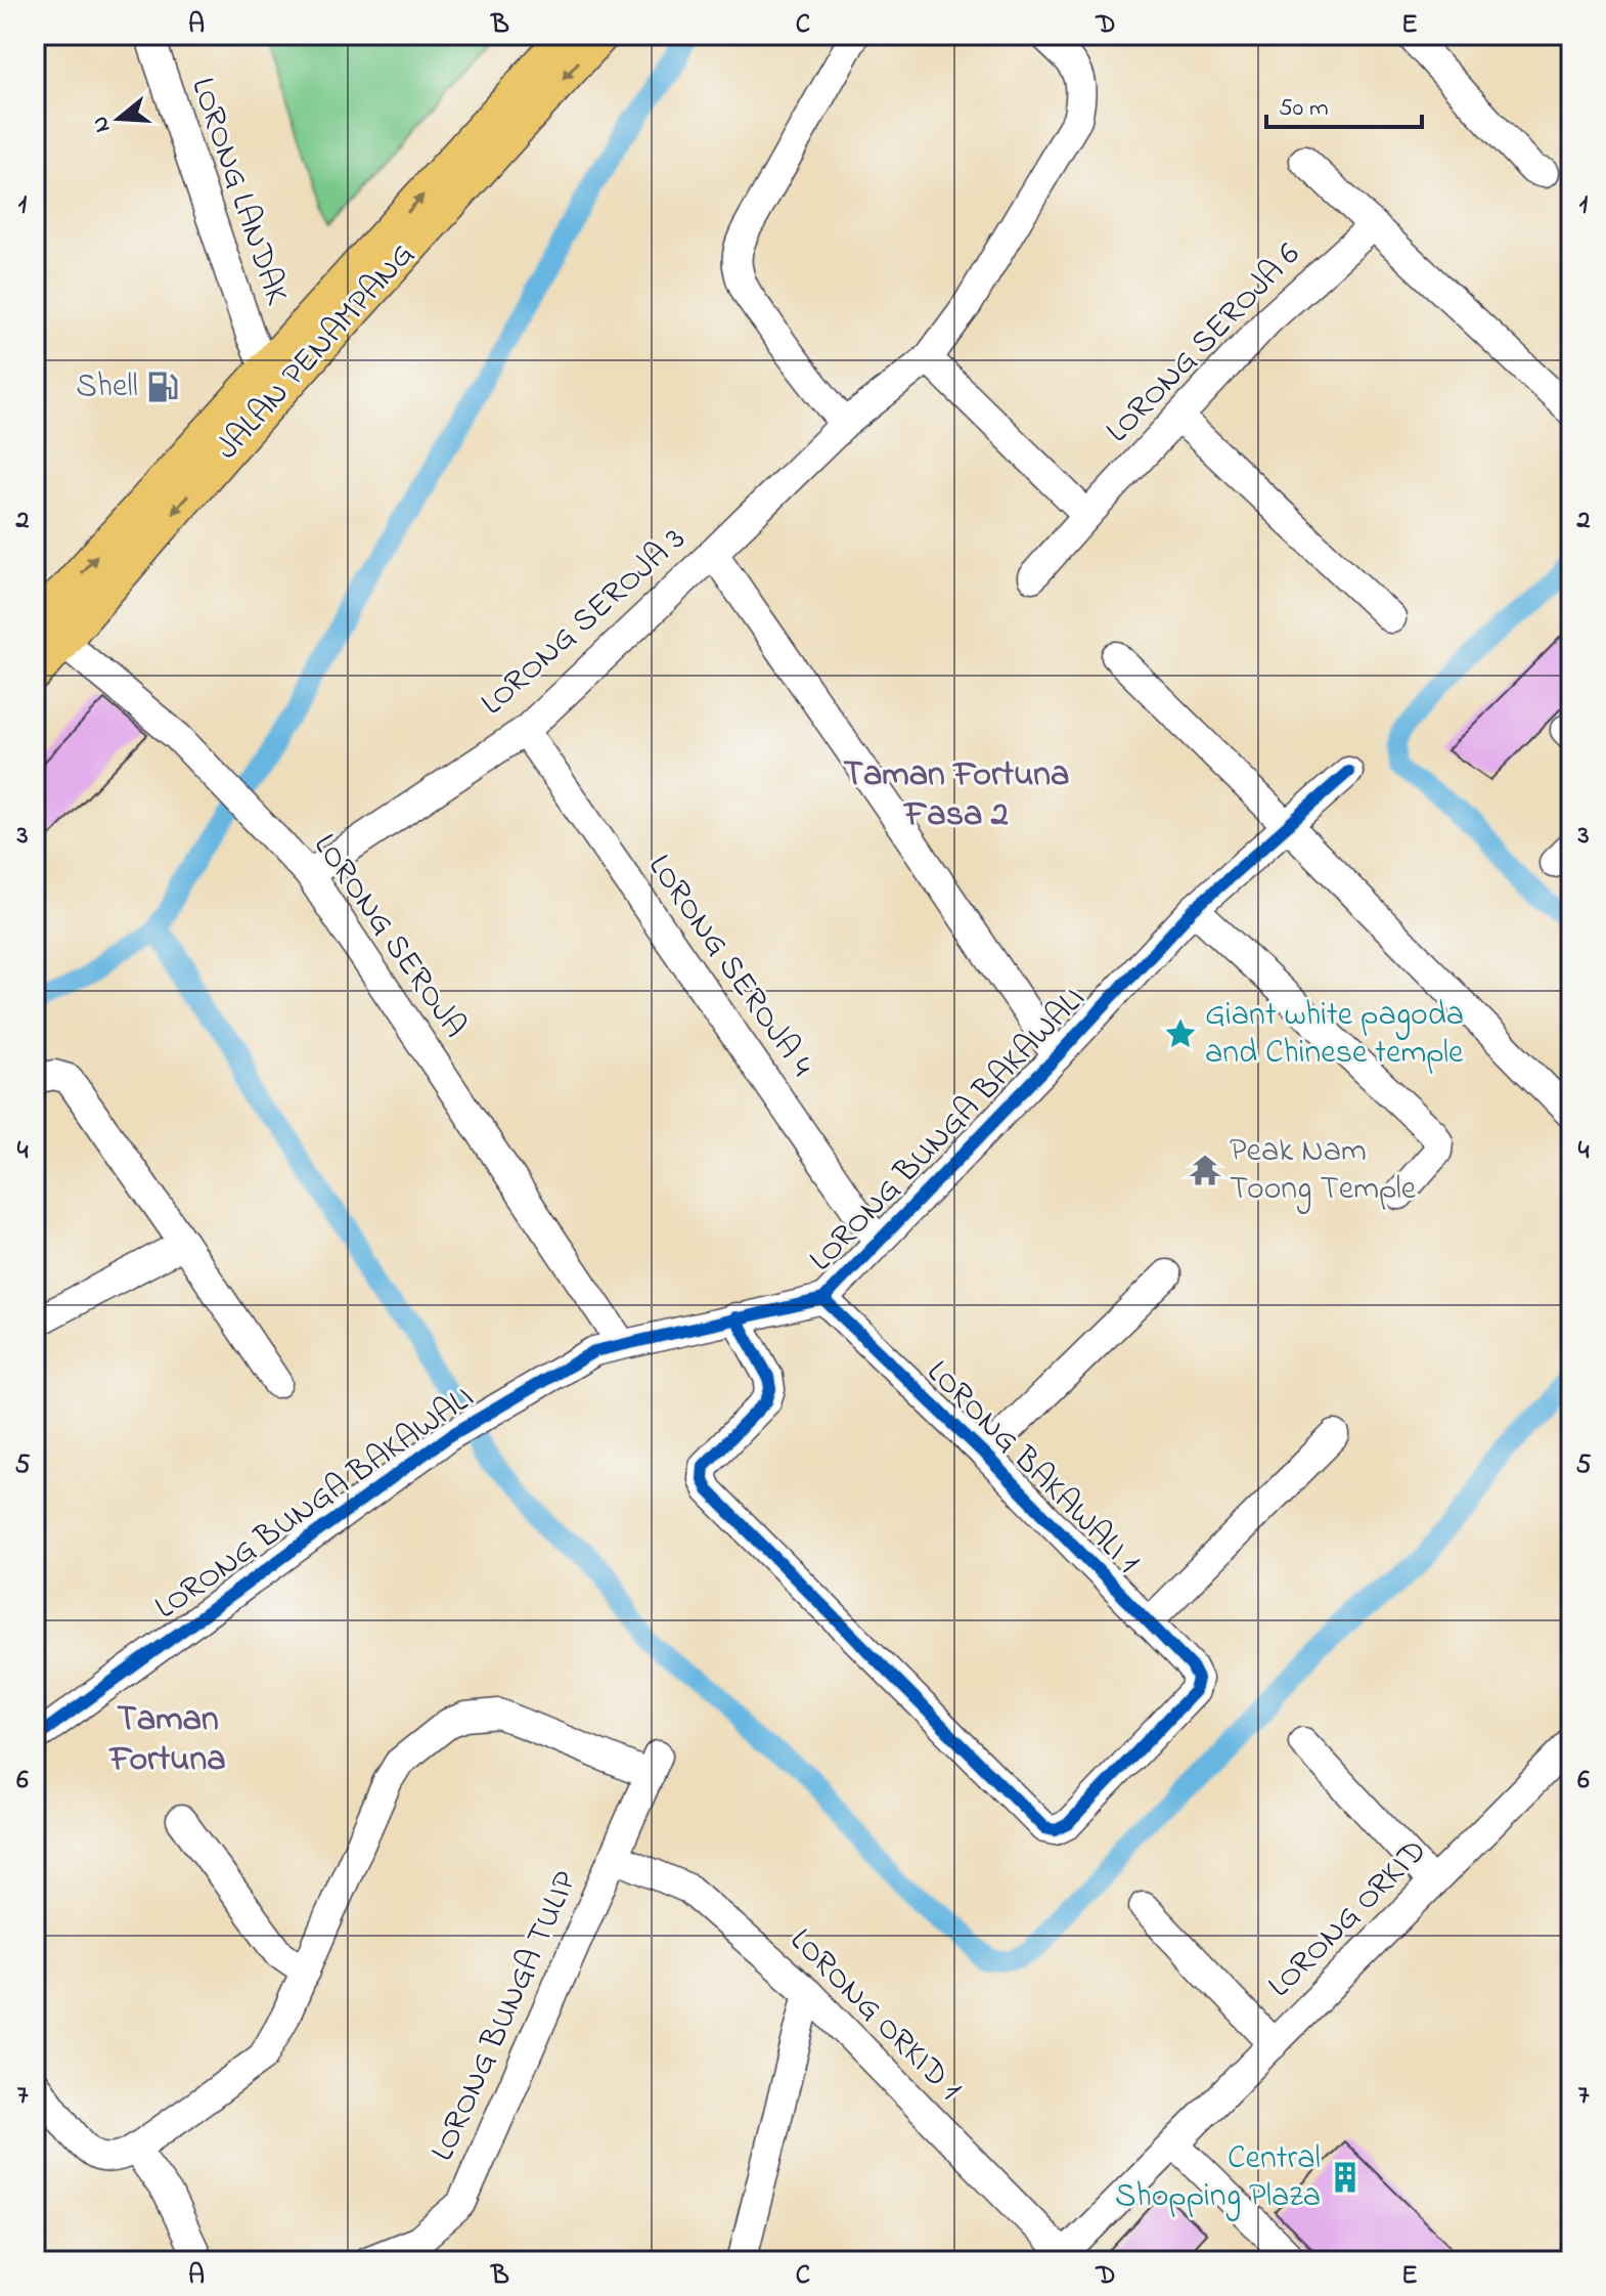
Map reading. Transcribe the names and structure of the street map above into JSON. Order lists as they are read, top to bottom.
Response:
{
  "streets": {
    "main road": ["JALAN PENAMPANG"],
    "street": [
      "LORONG LANDAK",
      "LORONG SEROJA 6",
      "LORONG SEROJA 3",
      "LORONG SEROJA",
      "LORONG SEROJA 4",
      "LORONG BUNGA BAKAWALI",
      "LORONG BAKAWALI 1",
      "LORONG ORKID",
      "LORONG ORKID 1",
      "LORONG BUNGA TULIP"
    ]
  },
  "crossings": [
    ["LORONG LANDAK", "JALAN PENAMPANG"],
    ["JALAN PENAMPANG", "LORONG SEROJA"],
    ["LORONG SEROJA 3", "LORONG SEROJA"],
    ["LORONG SEROJA 3", "LORONG SEROJA 4"],
    ["LORONG SEROJA", "LORONG BUNGA BAKAWALI"],
    ["LORONG SEROJA 4", "LORONG BUNGA BAKAWALI"],
    ["LORONG BUNGA BAKAWALI", "LORONG BAKAWALI 1"],
    ["LORONG ORKID", "LORONG ORKID 1"],
    ["LORONG ORKID 1", "LORONG BUNGA TULIP"]
  ],
  "districts": ["Taman Fortuna Fasa 2", "Taman Fortuna"],
  "places": {
    "fuel station": ["Shell"],
    "place": ["Giant white pagoda and Chinese temple"],
    "temple": ["Peak Nam Toong Temple"],
    "building": ["Central Shopping Plaza"]
  },
  "scale_bar": "50 m",
  "north": "left",
  "grid": {
    "columns": [
      "A",
      "B",
      "C",
      "D",
      "E"
    ],
    "rows": [
      "1",
      "2",
      "3",
      "4",
      "5",
      "6",
      "7"
    ]
  }
}
